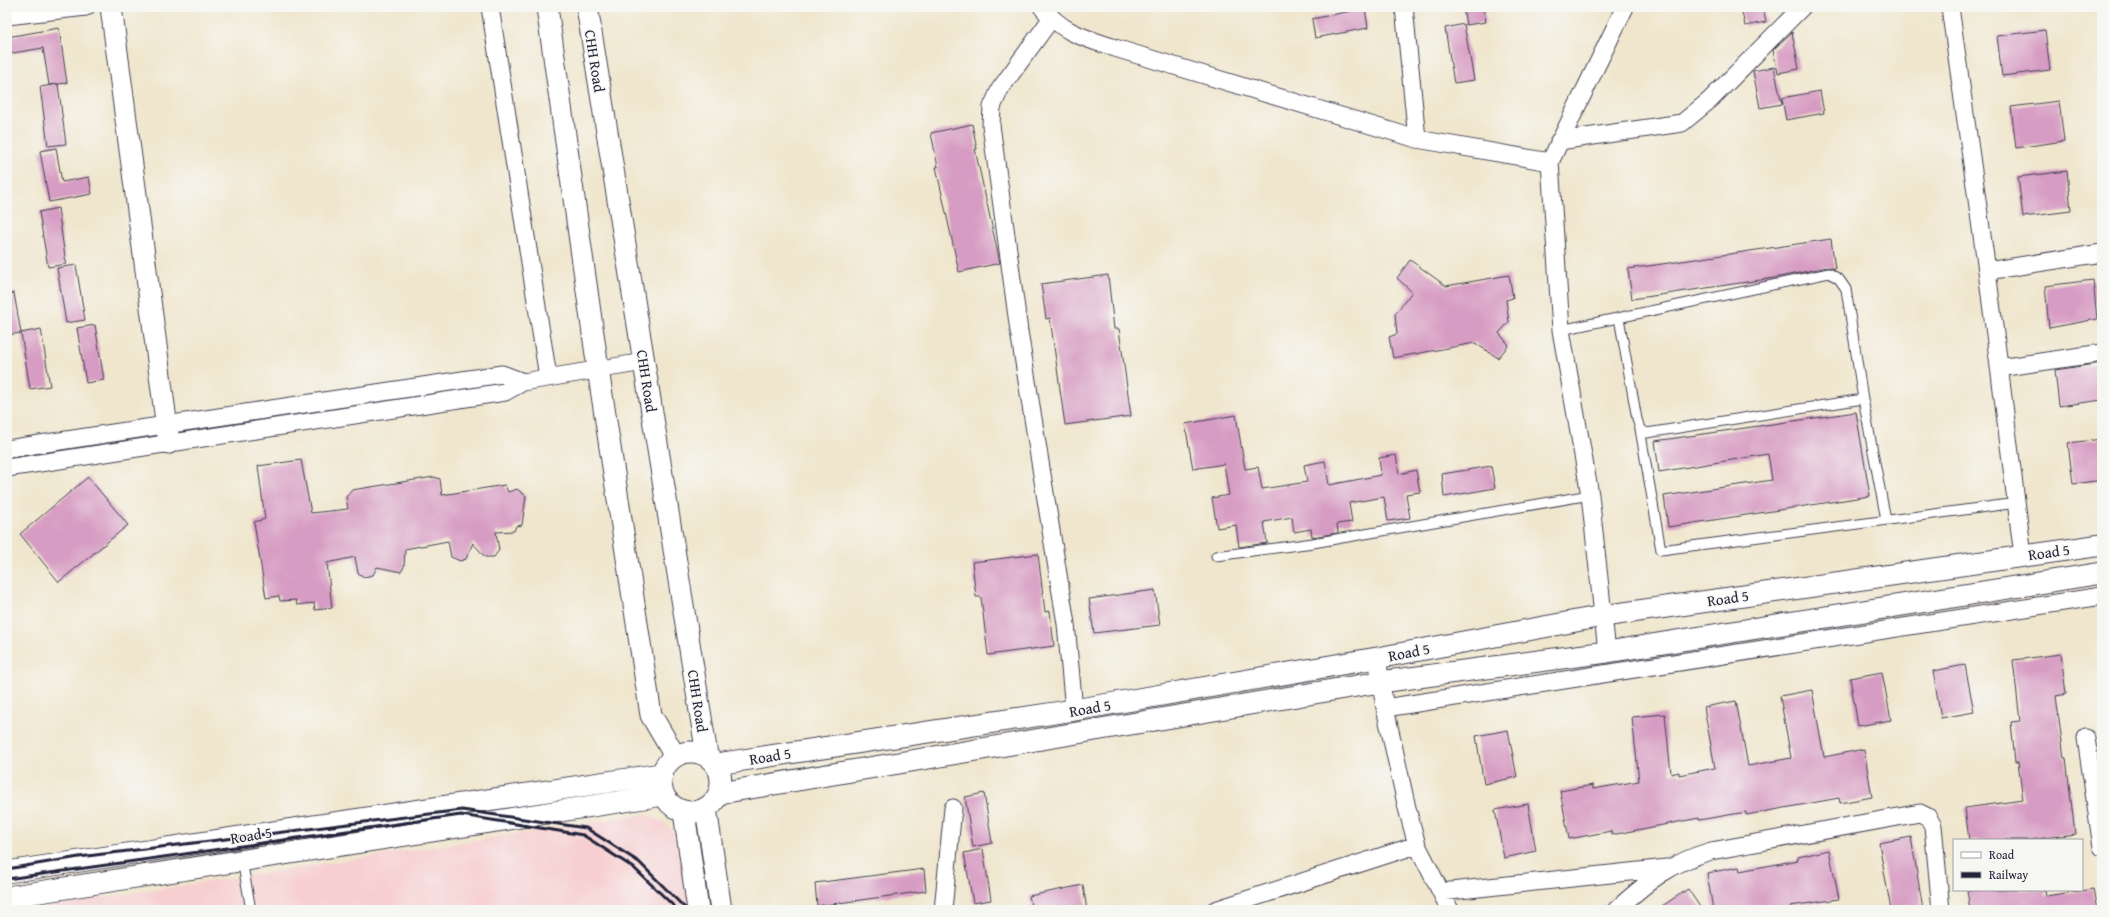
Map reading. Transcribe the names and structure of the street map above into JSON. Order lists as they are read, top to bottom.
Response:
{
  "streets": {
    "street": ["CHH Road", "Road 5"]
  },
  "crossings": [
    ["CHH Road", "Road 5"]
  ],
  "legend": ["Road", "Railway"]
}
